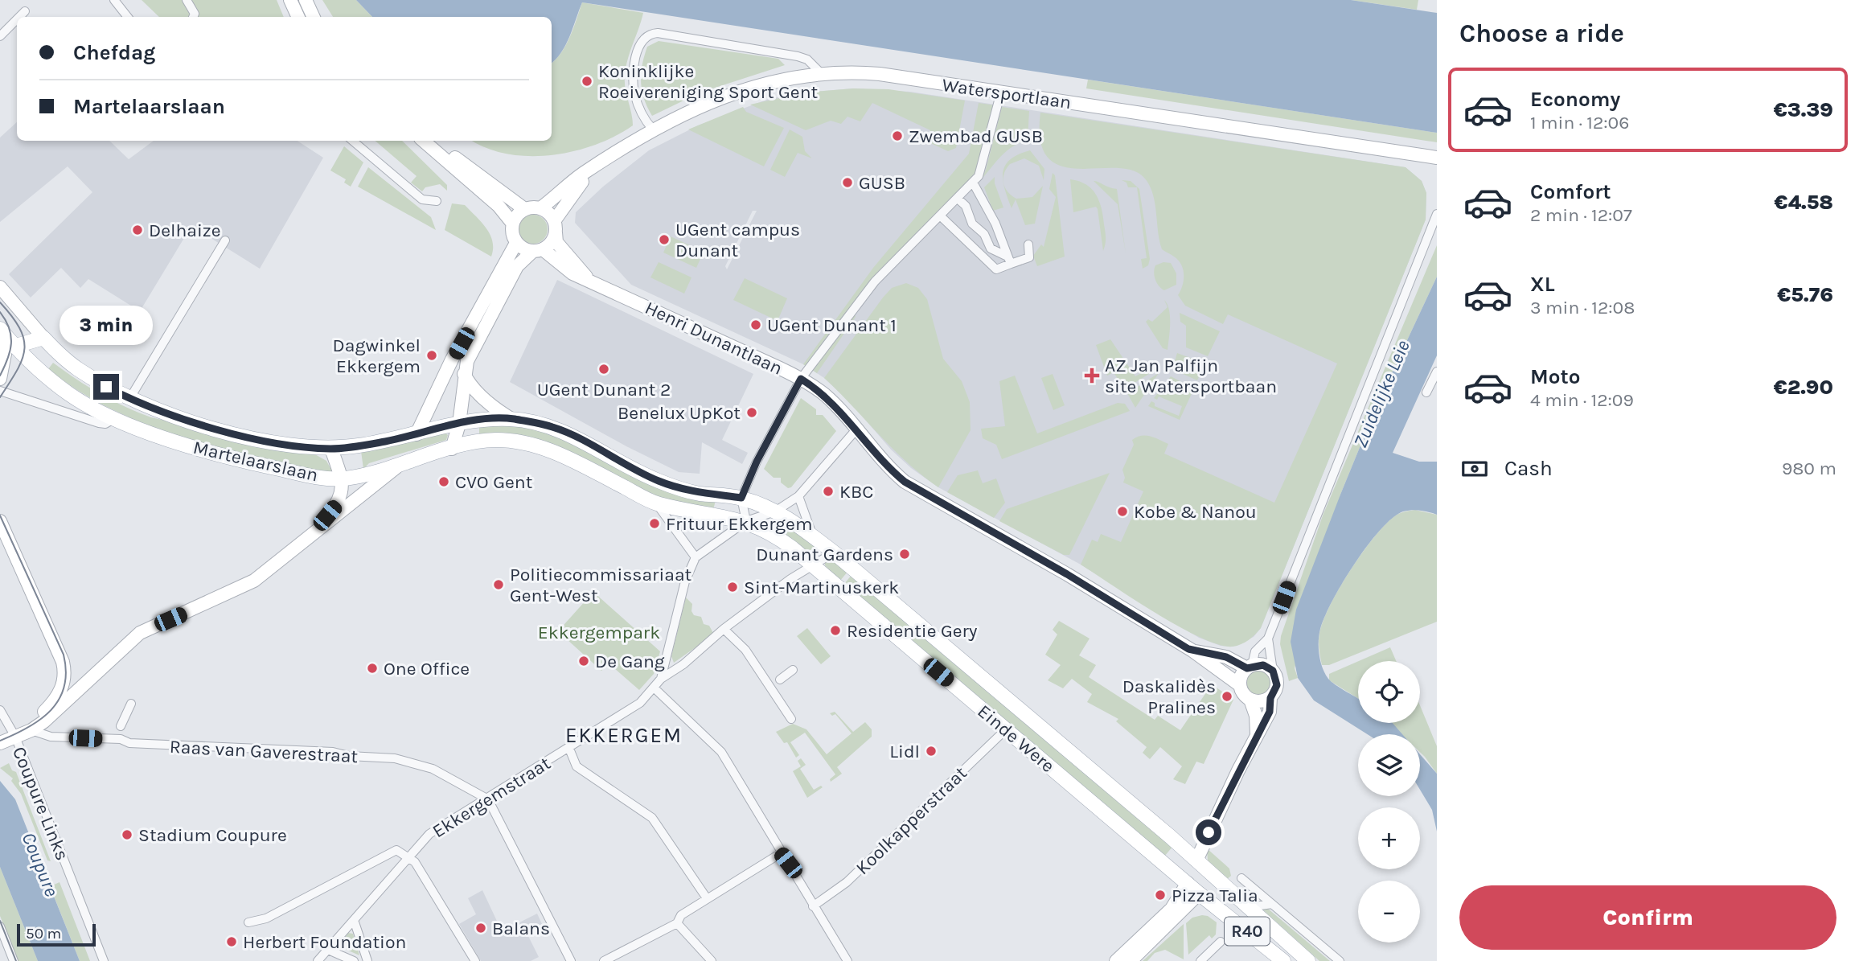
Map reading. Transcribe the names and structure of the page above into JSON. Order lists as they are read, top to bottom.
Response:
{
  "streets": {
    "main road": ["Martelaarslaan", "Einde Were", "R40"],
    "street": [
      "Watersportlaan",
      "Henri Dunantlaan",
      "Raas van Gaverestraat",
      "Ekkergemstraat",
      "Coupure Links",
      "Koolkapperstraat"
    ]
  },
  "crossings": [
    ["Watersportlaan", "Henri Dunantlaan"],
    ["Martelaarslaan", "R40"],
    ["Einde Were", "Ekkergemstraat"],
    ["Einde Were", "Koolkapperstraat"],
    ["Einde Were", "R40"],
    ["Raas van Gaverestraat", "Ekkergemstraat"],
    ["Raas van Gaverestraat", "Coupure Links"]
  ],
  "districts": ["EKKERGEM"],
  "water": ["Zuidelijke Leie", "Coupure"],
  "parks": ["Ekkergempark"],
  "places": {
    "other": [
      "Koninklijke Roeivereniging Sport Gent",
      "Zwembad GUSB",
      "GUSB",
      "Delhaize",
      "UGent campus Dunant",
      "UGent Dunant 1",
      "Dagwinkel Ekkergem",
      "UGent Dunant 2",
      "Benelux UpKot",
      "CVO Gent",
      "KBC",
      "Kobe & Nanou",
      "Frituur Ekkergem",
      "Dunant Gardens",
      "Politiecommissariaat Gent-West",
      "Sint-Martinuskerk",
      "Residentie Gery",
      "De Gang",
      "One Office",
      "Daskalidès Pralines",
      "Lidl",
      "Stadium Coupure",
      "Pizza Talia",
      "Balans",
      "Herbert Foundation"
    ],
    "health": ["AZ Jan Palfijn site Watersportbaan"]
  },
  "scale_bar": "50 m",
  "page": {
    "heading": "Choose a ride",
    "banner": ["Chefdag", "Martelaarslaan"],
    "list": [
      {
        "name": "Economy",
        "note": "1 min · 12:06",
        "value": "€3.39"
      },
      {
        "name": "Comfort",
        "note": "2 min · 12:07",
        "value": "€4.58"
      },
      {
        "name": "XL",
        "note": "3 min · 12:08",
        "value": "€5.76"
      },
      {
        "name": "Moto",
        "note": "4 min · 12:09",
        "value": "€2.90"
      }
    ],
    "bubble": "3 min",
    "pay": ["Cash", "980 m"],
    "map_buttons": ["+", "−"],
    "buttons": "Confirm",
    "scale": "50 m"
  }
}
